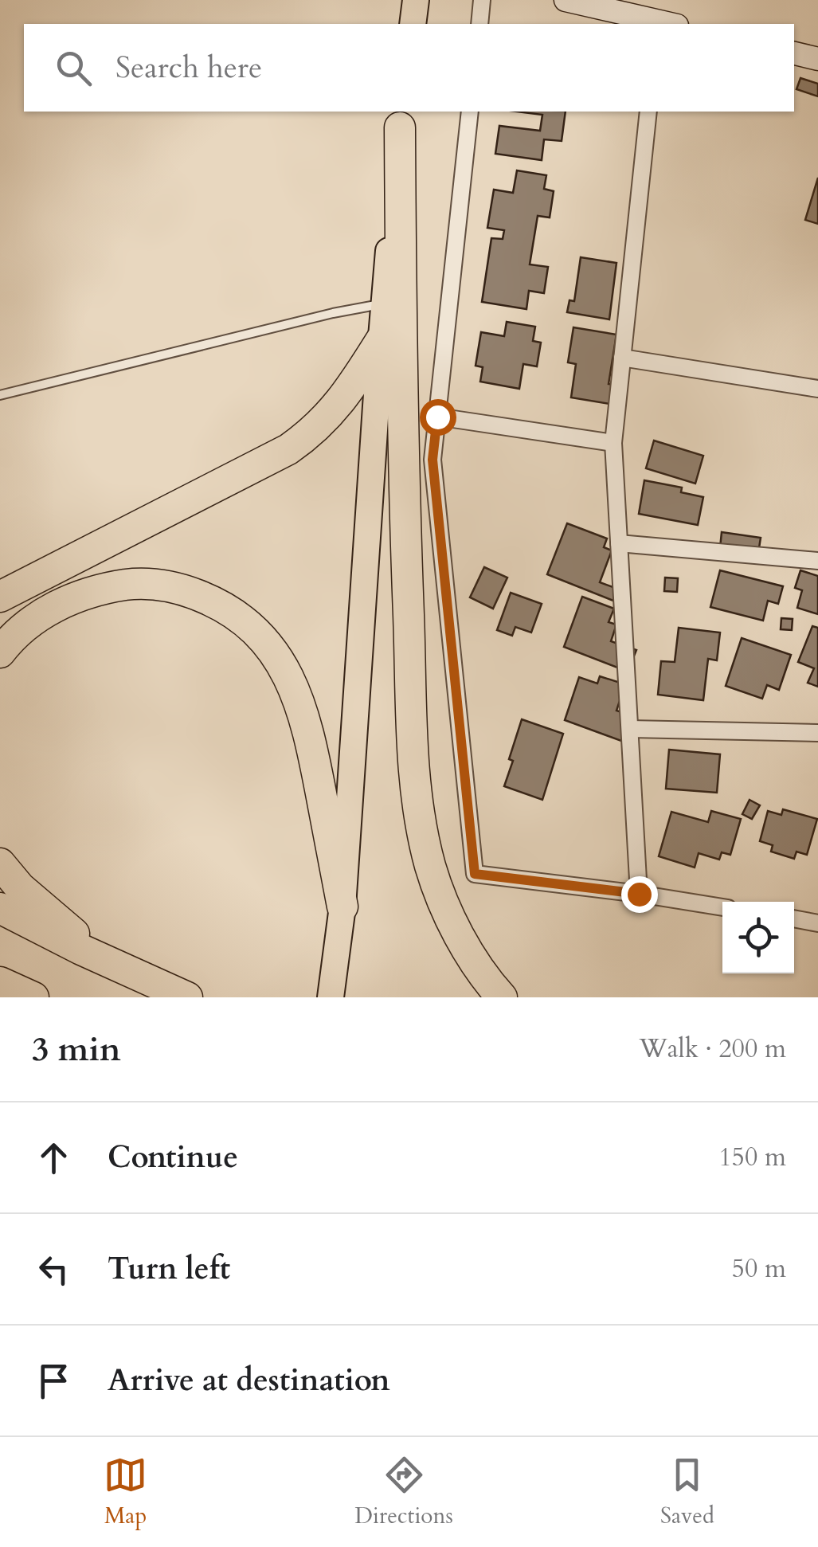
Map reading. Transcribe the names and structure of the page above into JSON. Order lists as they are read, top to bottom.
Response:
{
  "page": {
    "search": "Search here",
    "heading": ["3 min", "Walk · 200 m"],
    "list": [
      ["Continue", "150 m"],
      ["Turn left", "50 m"],
      "Arrive at destination"
    ],
    "nav": ["Map", "Directions", "Saved"]
  }
}
